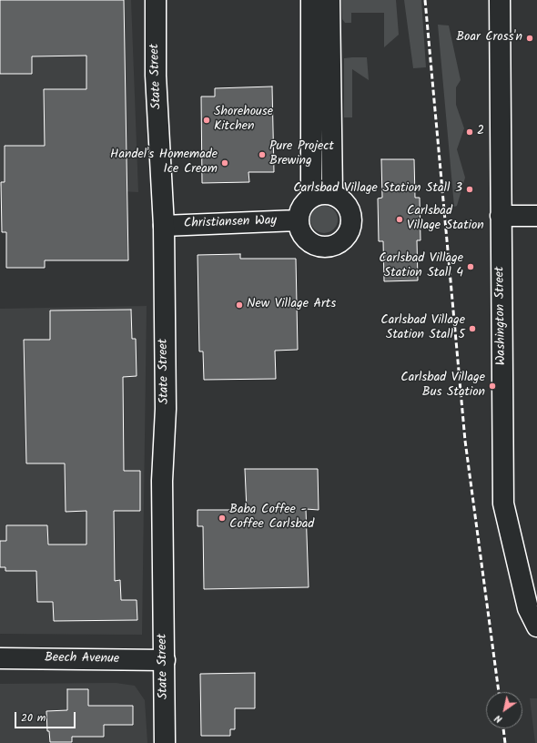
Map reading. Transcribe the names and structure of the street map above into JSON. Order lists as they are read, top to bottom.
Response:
{
  "streets": {
    "street": [
      "State Street",
      "Christiansen Way",
      "Washington Street",
      "Beech Avenue"
    ]
  },
  "crossings": [
    ["State Street", "Christiansen Way"],
    ["State Street", "Beech Avenue"]
  ],
  "places": [
    "Boar Cross'n",
    "Shorehouse Kitchen",
    "2",
    "Pure Project Brewing",
    "Handel's Homemade Ice Cream",
    "Carlsbad Village Station Stall 3",
    "Carlsbad Village Station",
    "Carlsbad Village Station Stall 4",
    "New Village Arts",
    "Carlsbad Village Station Stall 5",
    "Carlsbad Village Bus Station",
    "Baba Coffee - Coffee Carlsbad"
  ],
  "scale_bar": "20 m",
  "north": "bottom left"
}
